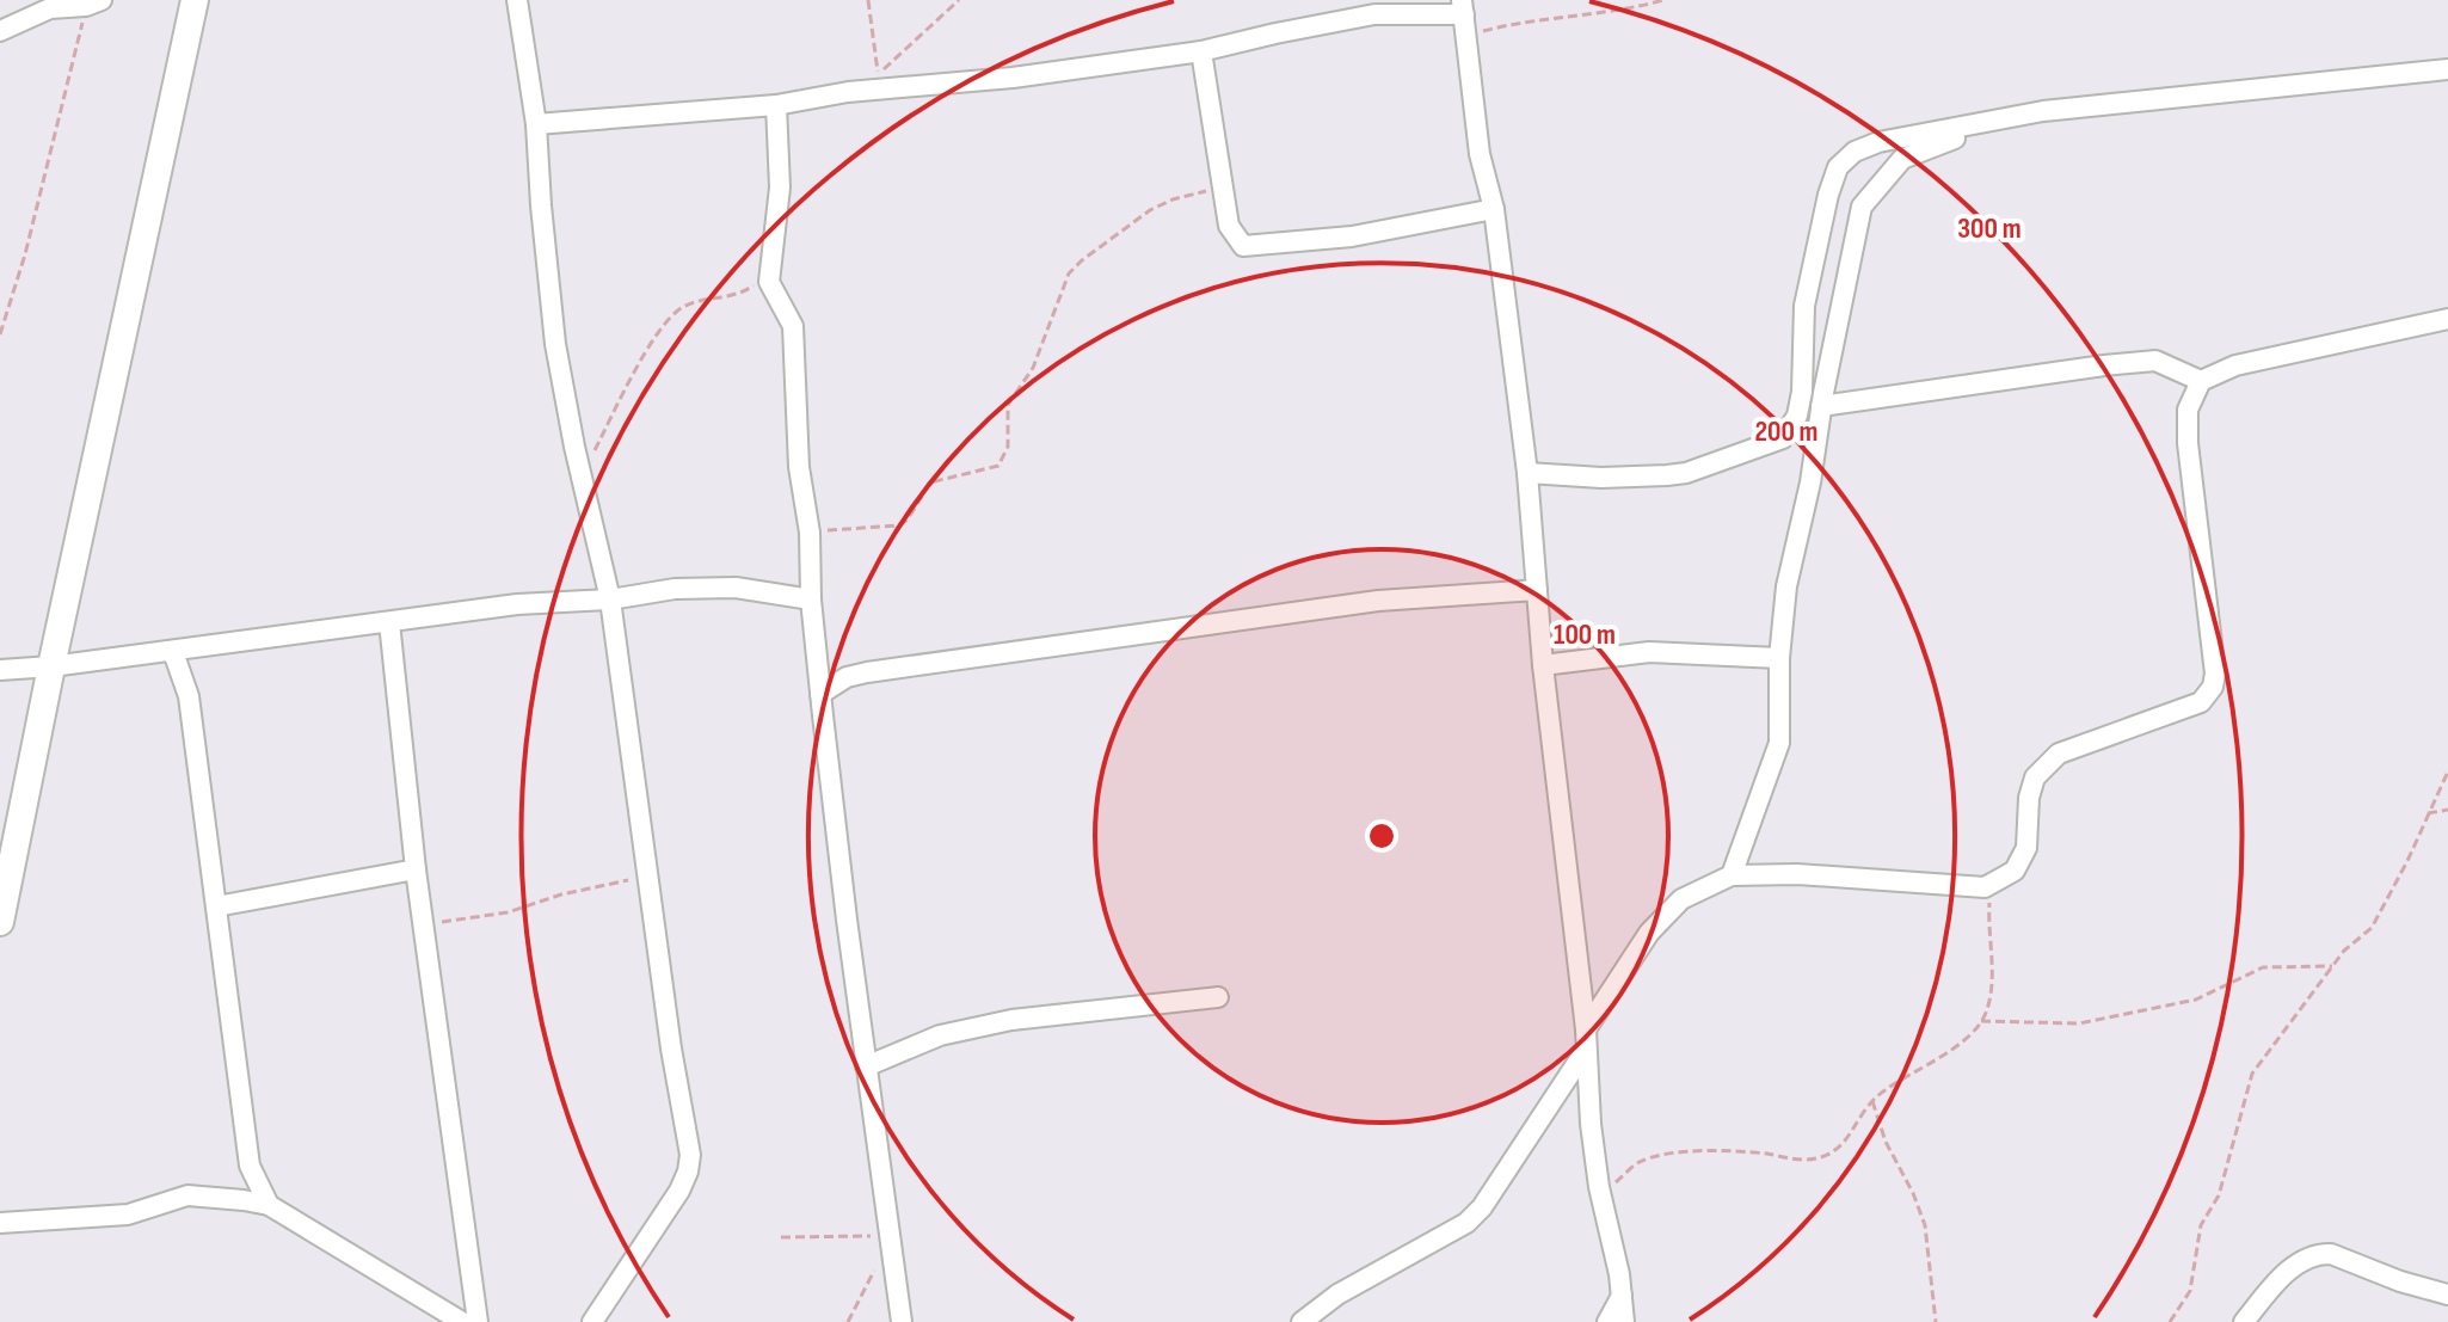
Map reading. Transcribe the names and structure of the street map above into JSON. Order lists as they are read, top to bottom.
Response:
{
  "rings": ["300 m", "200 m", "100 m"]
}
